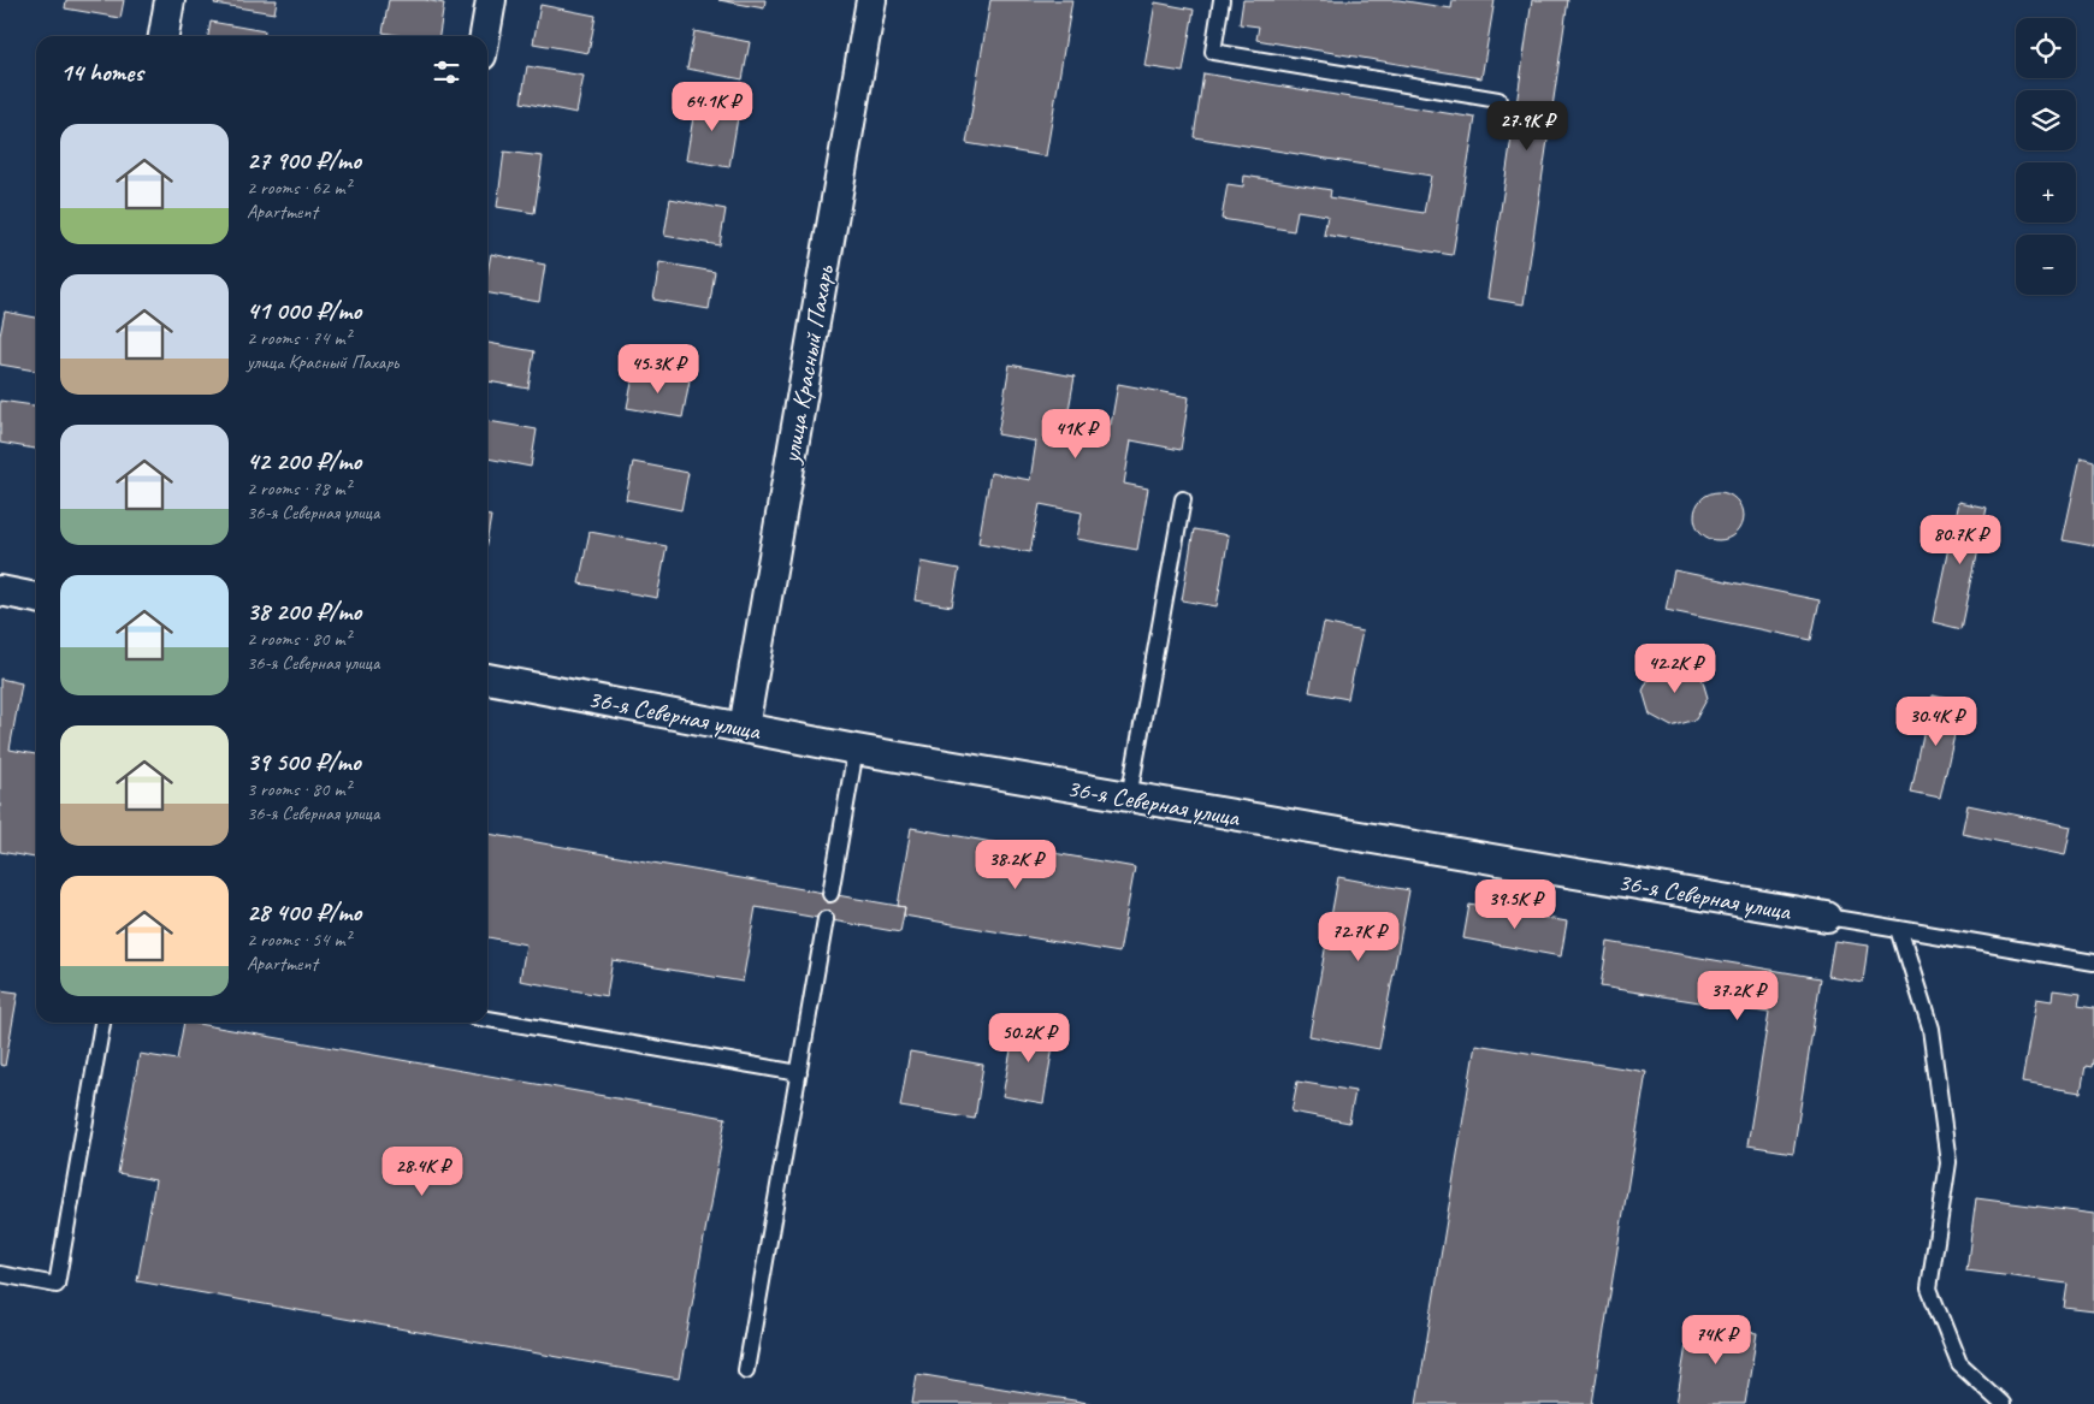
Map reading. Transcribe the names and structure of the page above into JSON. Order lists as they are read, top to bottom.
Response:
{
  "streets": {
    "street": ["улица Красный Пахарь", "36-я Северная улица"]
  },
  "crossings": [
    ["улица Красный Пахарь", "36-я Северная улица"]
  ],
  "page": {
    "map_buttons": ["+", "−"],
    "heading": "14 homes",
    "price": [
      "64.1K ₽",
      "27.9K ₽",
      "45.3K ₽",
      "41K ₽",
      "80.7K ₽",
      "42.2K ₽",
      "30.4K ₽",
      "38.2K ₽",
      "39.5K ₽",
      "72.7K ₽",
      "37.2K ₽",
      "50.2K ₽",
      "28.4K ₽",
      "74K ₽"
    ],
    "list": [
      {
        "name": "27 900 ₽/mo",
        "note": "2 rooms · 62 m² · Apartment"
      },
      {
        "name": "41 000 ₽/mo",
        "note": "2 rooms · 74 m² · улица Красный Пахарь"
      },
      {
        "name": "42 200 ₽/mo",
        "note": "2 rooms · 78 m² · 36-я Северная улица"
      },
      {
        "name": "38 200 ₽/mo",
        "note": "2 rooms · 80 m² · 36-я Северная улица"
      },
      {
        "name": "39 500 ₽/mo",
        "note": "3 rooms · 80 m² · 36-я Северная улица"
      },
      {
        "name": "28 400 ₽/mo",
        "note": "2 rooms · 54 m² · Apartment"
      }
    ]
  }
}
